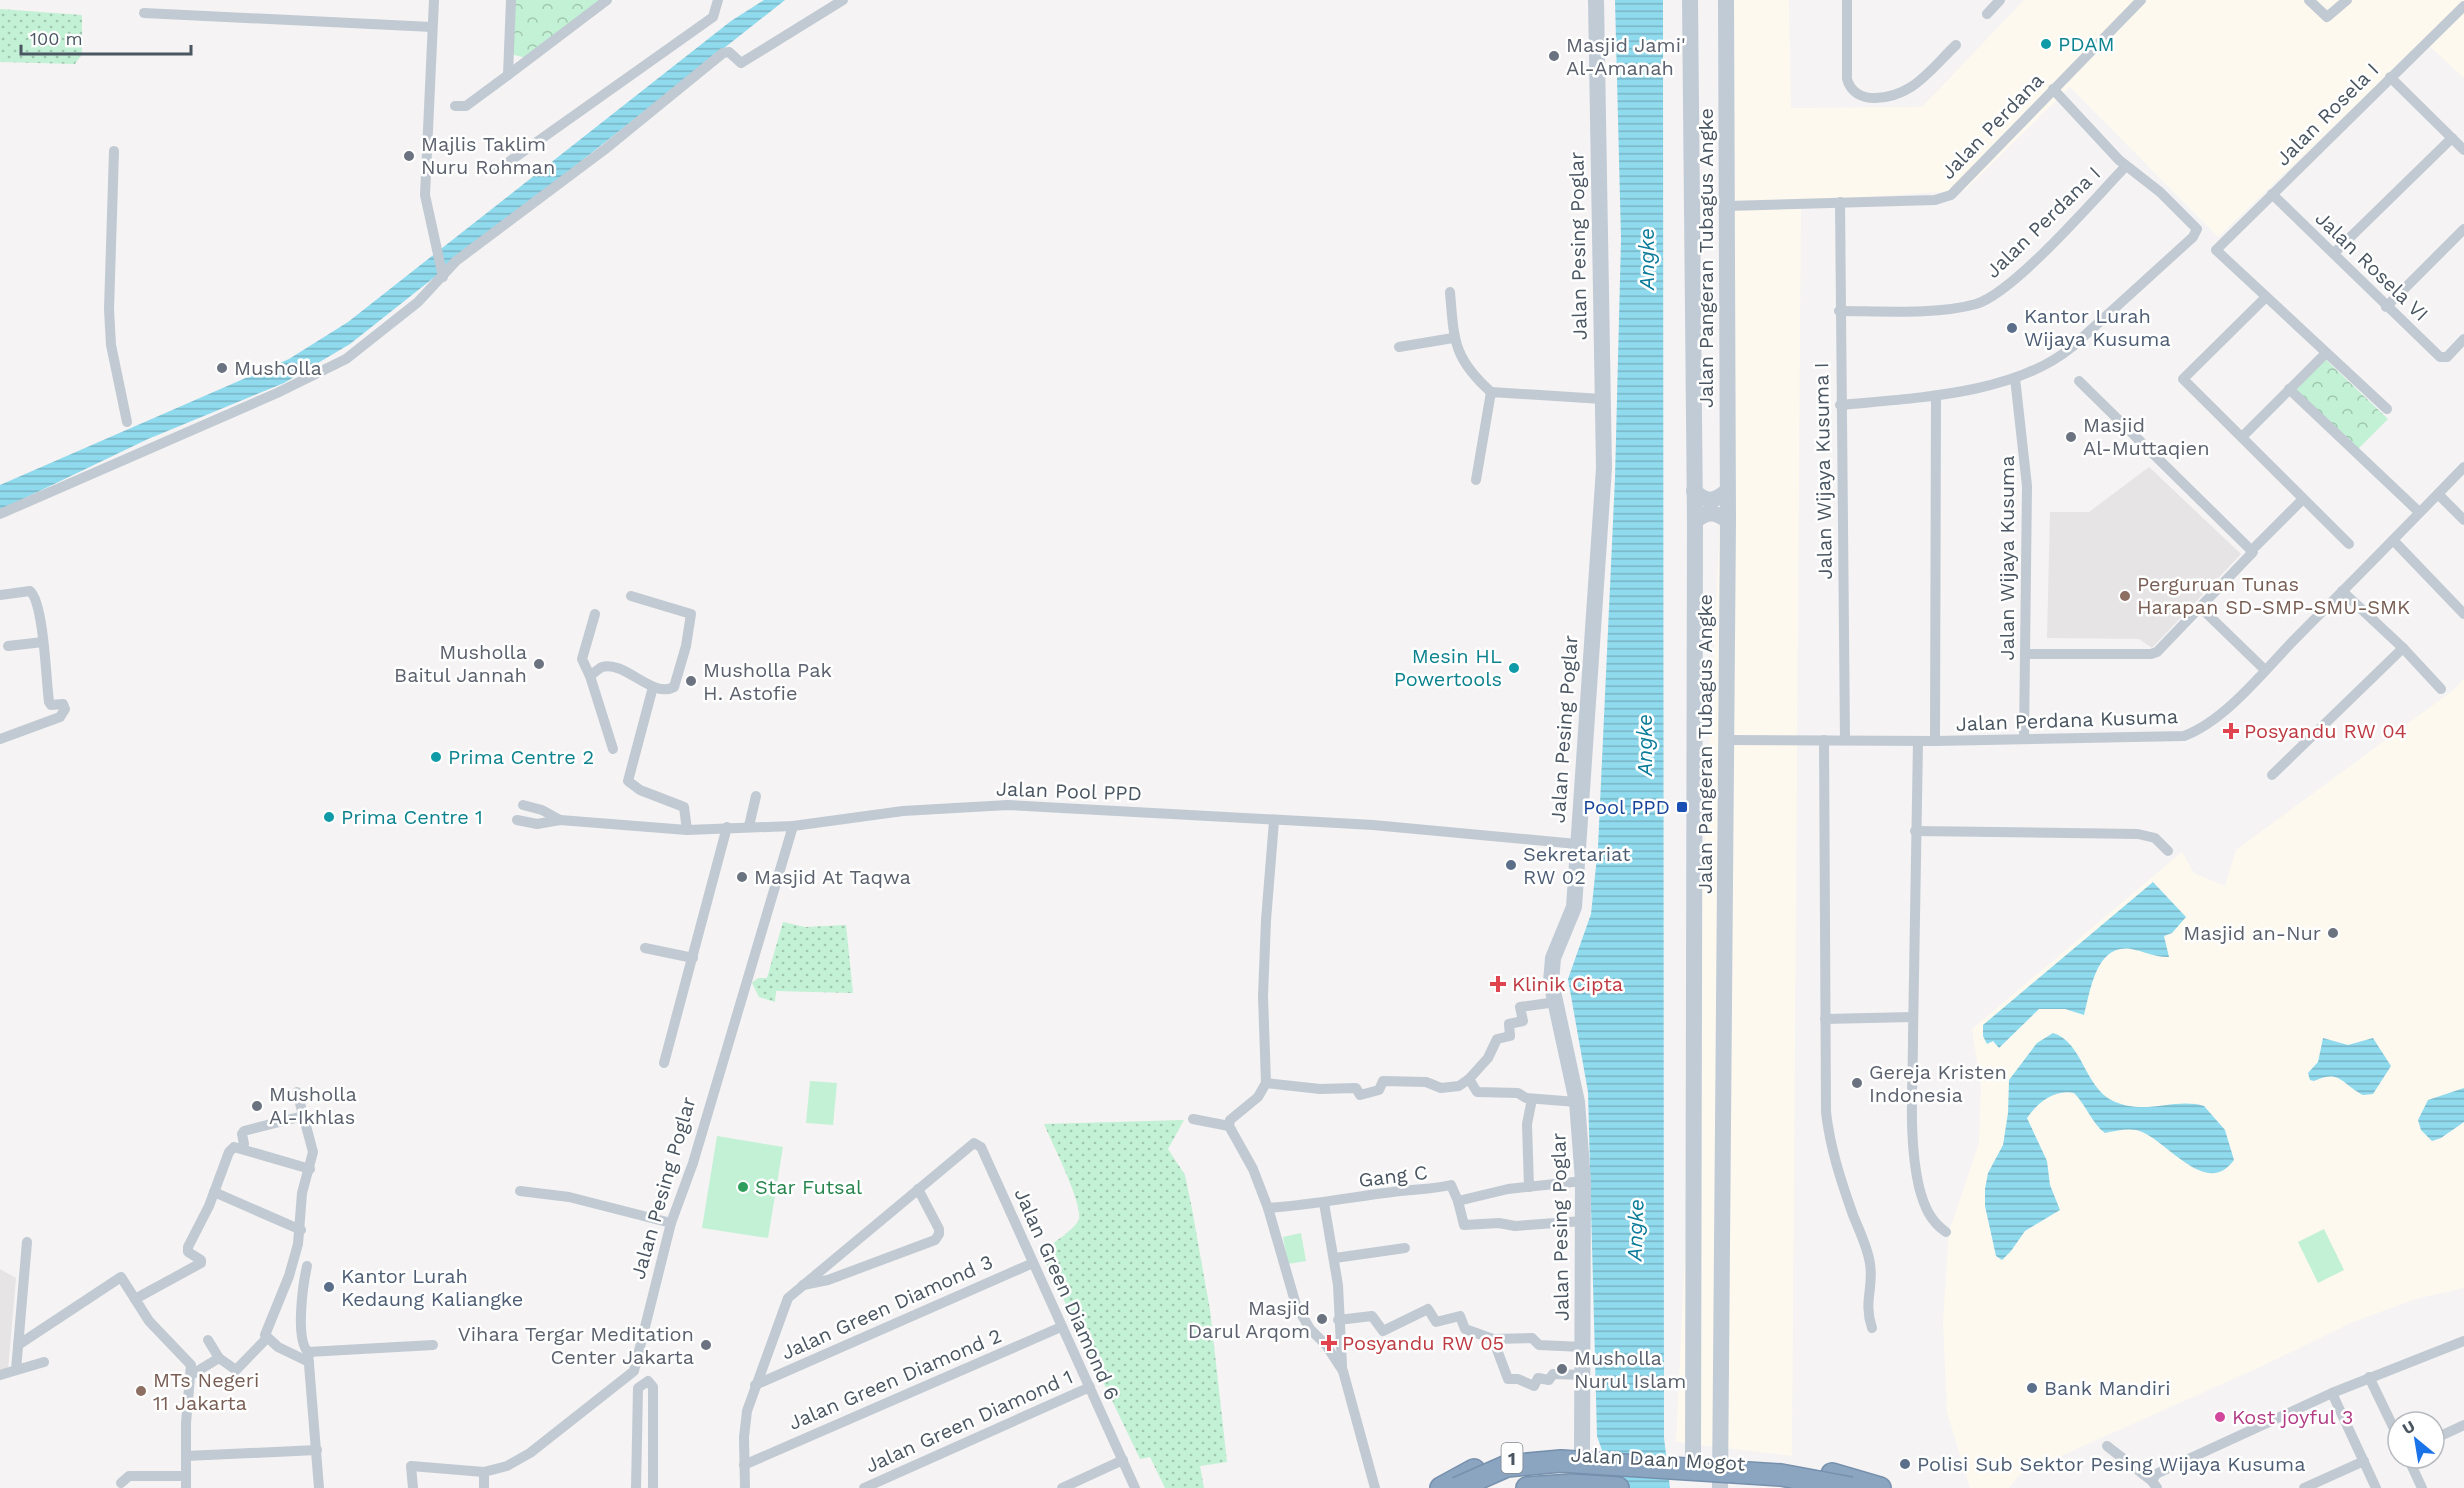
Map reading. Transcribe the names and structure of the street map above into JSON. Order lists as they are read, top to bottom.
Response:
{
  "streets": {
    "highway": ["1", "Jalan Daan Mogot"],
    "main road": ["Jalan Pesing Poglar", "Jalan Pangeran Tubagus Angke"],
    "street": [
      "Jalan Rosela I",
      "Jalan Perdana",
      "Jalan Perdana I",
      "Jalan Rosela VI",
      "Jalan Wijaya Kusuma I",
      "Jalan Wijaya Kusuma",
      "Jalan Perdana Kusuma",
      "Jalan Pool PPD",
      "Gang C",
      "Jalan Green Diamond 6",
      "Jalan Green Diamond 3",
      "Jalan Green Diamond 2",
      "Jalan Green Diamond 1"
    ]
  },
  "crossings": [
    ["Jalan Rosela I", "Jalan Rosela VI"],
    ["Jalan Perdana", "Jalan Pangeran Tubagus Angke"],
    ["Jalan Perdana", "Jalan Wijaya Kusuma I"],
    ["Jalan Perdana I", "Jalan Wijaya Kusuma I"],
    ["Jalan Pesing Poglar", "Jalan Pool PPD"],
    ["Jalan Pesing Poglar", "Jalan Daan Mogot"],
    ["Jalan Pangeran Tubagus Angke", "Jalan Perdana Kusuma"],
    ["Jalan Pangeran Tubagus Angke", "Jalan Daan Mogot"],
    ["Jalan Wijaya Kusuma I", "Jalan Perdana Kusuma"],
    ["Jalan Wijaya Kusuma", "Jalan Perdana Kusuma"],
    ["Jalan Green Diamond 6", "Jalan Green Diamond 3"],
    ["Jalan Green Diamond 6", "Jalan Green Diamond 2"],
    ["Jalan Green Diamond 6", "Jalan Green Diamond 1"]
  ],
  "water": ["Angke"],
  "places": {
    "other": [
      "PDAM",
      "Masjid Jami' Al-Amanah",
      "Majlis Taklim Nuru Rohman",
      "Kantor Lurah Wijaya Kusuma",
      "Musholla",
      "Masjid Al-Muttaqien",
      "Perguruan Tunas Harapan SD-SMP-SMU-SMK",
      "Musholla Baitul Jannah",
      "Mesin HL Powertools",
      "Musholla Pak H. Astofie",
      "Prima Centre 2",
      "Prima Centre 1",
      "Sekretariat RW 02",
      "Masjid At Taqwa",
      "Masjid an-Nur",
      "Gereja Kristen Indonesia",
      "Musholla Al-Ikhlas",
      "Star Futsal",
      "Kantor Lurah Kedaung Kaliangke",
      "Masjid Darul Arqom",
      "Vihara Tergar Meditation Center Jakarta",
      "Musholla Nurul Islam",
      "Bank Mandiri",
      "MTs Negeri 11 Jakarta",
      "Kost joyful 3",
      "Polisi Sub Sektor Pesing Wijaya Kusuma"
    ],
    "health": ["Posyandu RW 04", "Klinik Cipta", "Posyandu RW 05"],
    "transit": ["Pool PPD"]
  },
  "scale_bar": "100 m",
  "north": "top left"
}
